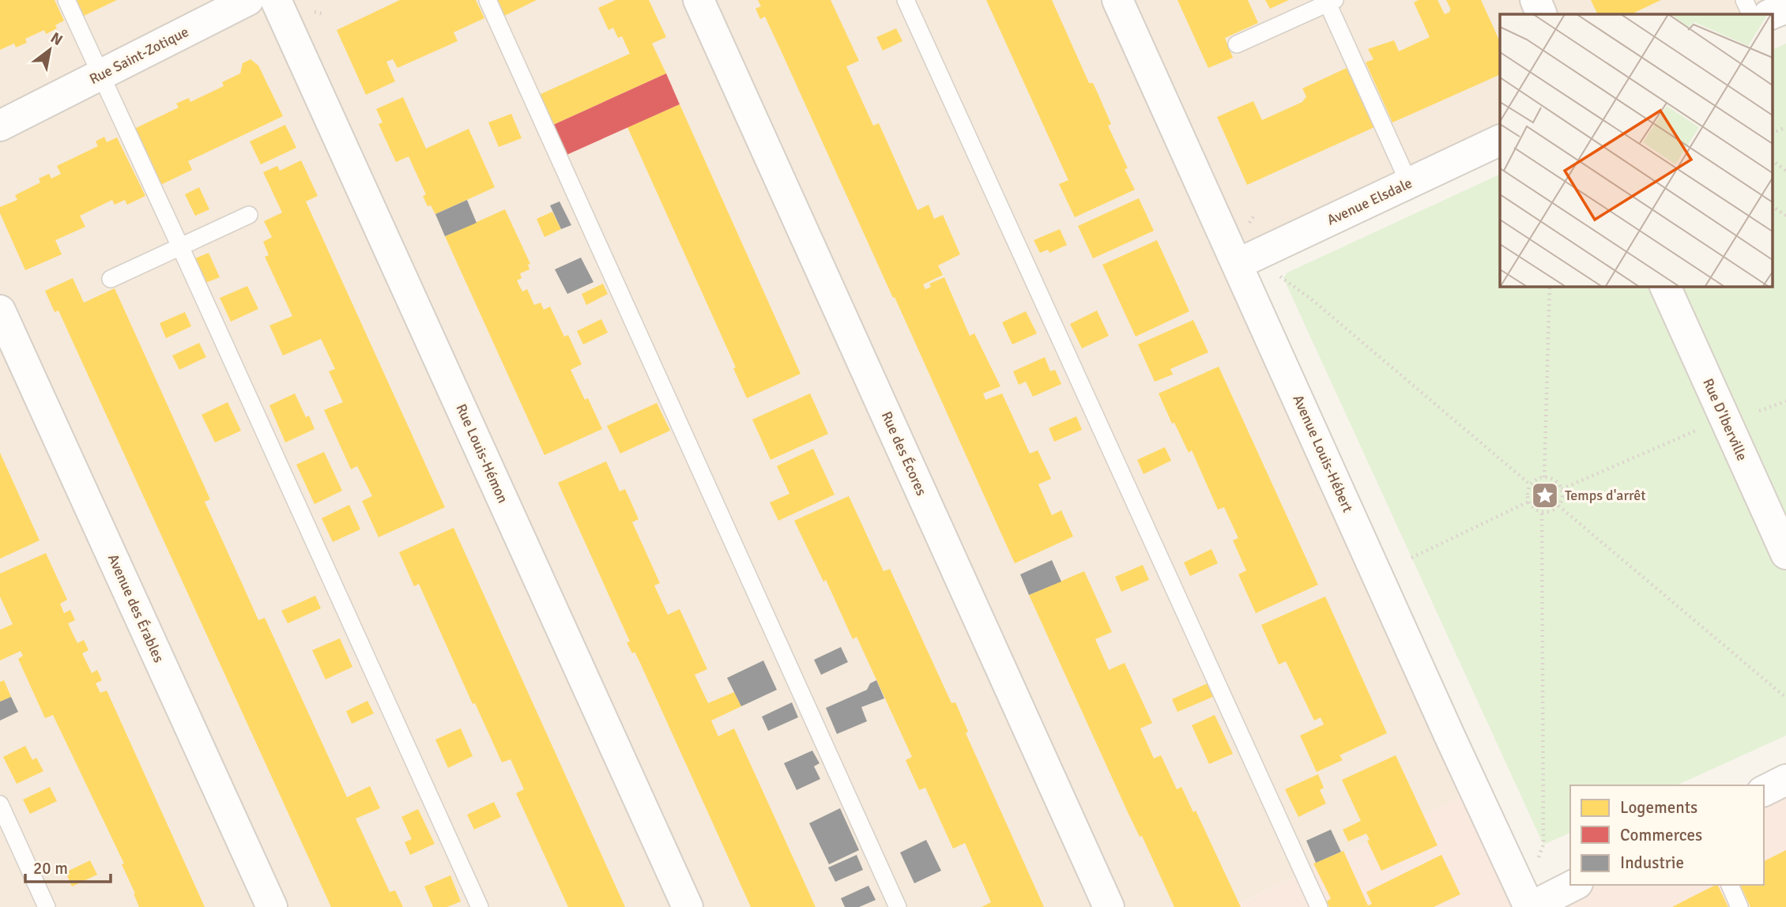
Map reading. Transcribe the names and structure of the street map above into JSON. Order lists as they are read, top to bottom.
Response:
{
  "streets": {
    "street": [
      "Rue Saint-Zotique",
      "Avenue Elsdale",
      "Rue D'Iberville",
      "Rue Louis-Hémon",
      "Rue des Écores",
      "Avenue Louis-Hébert",
      "Avenue des Érables"
    ]
  },
  "crossings": [
    ["Avenue Elsdale", "Avenue Louis-Hébert"]
  ],
  "places": {
    "place": ["Temps d'arrêt"]
  },
  "legend": ["Logements", "Commerces", "Industrie"],
  "scale_bar": "20 m",
  "north": "top right"
}
